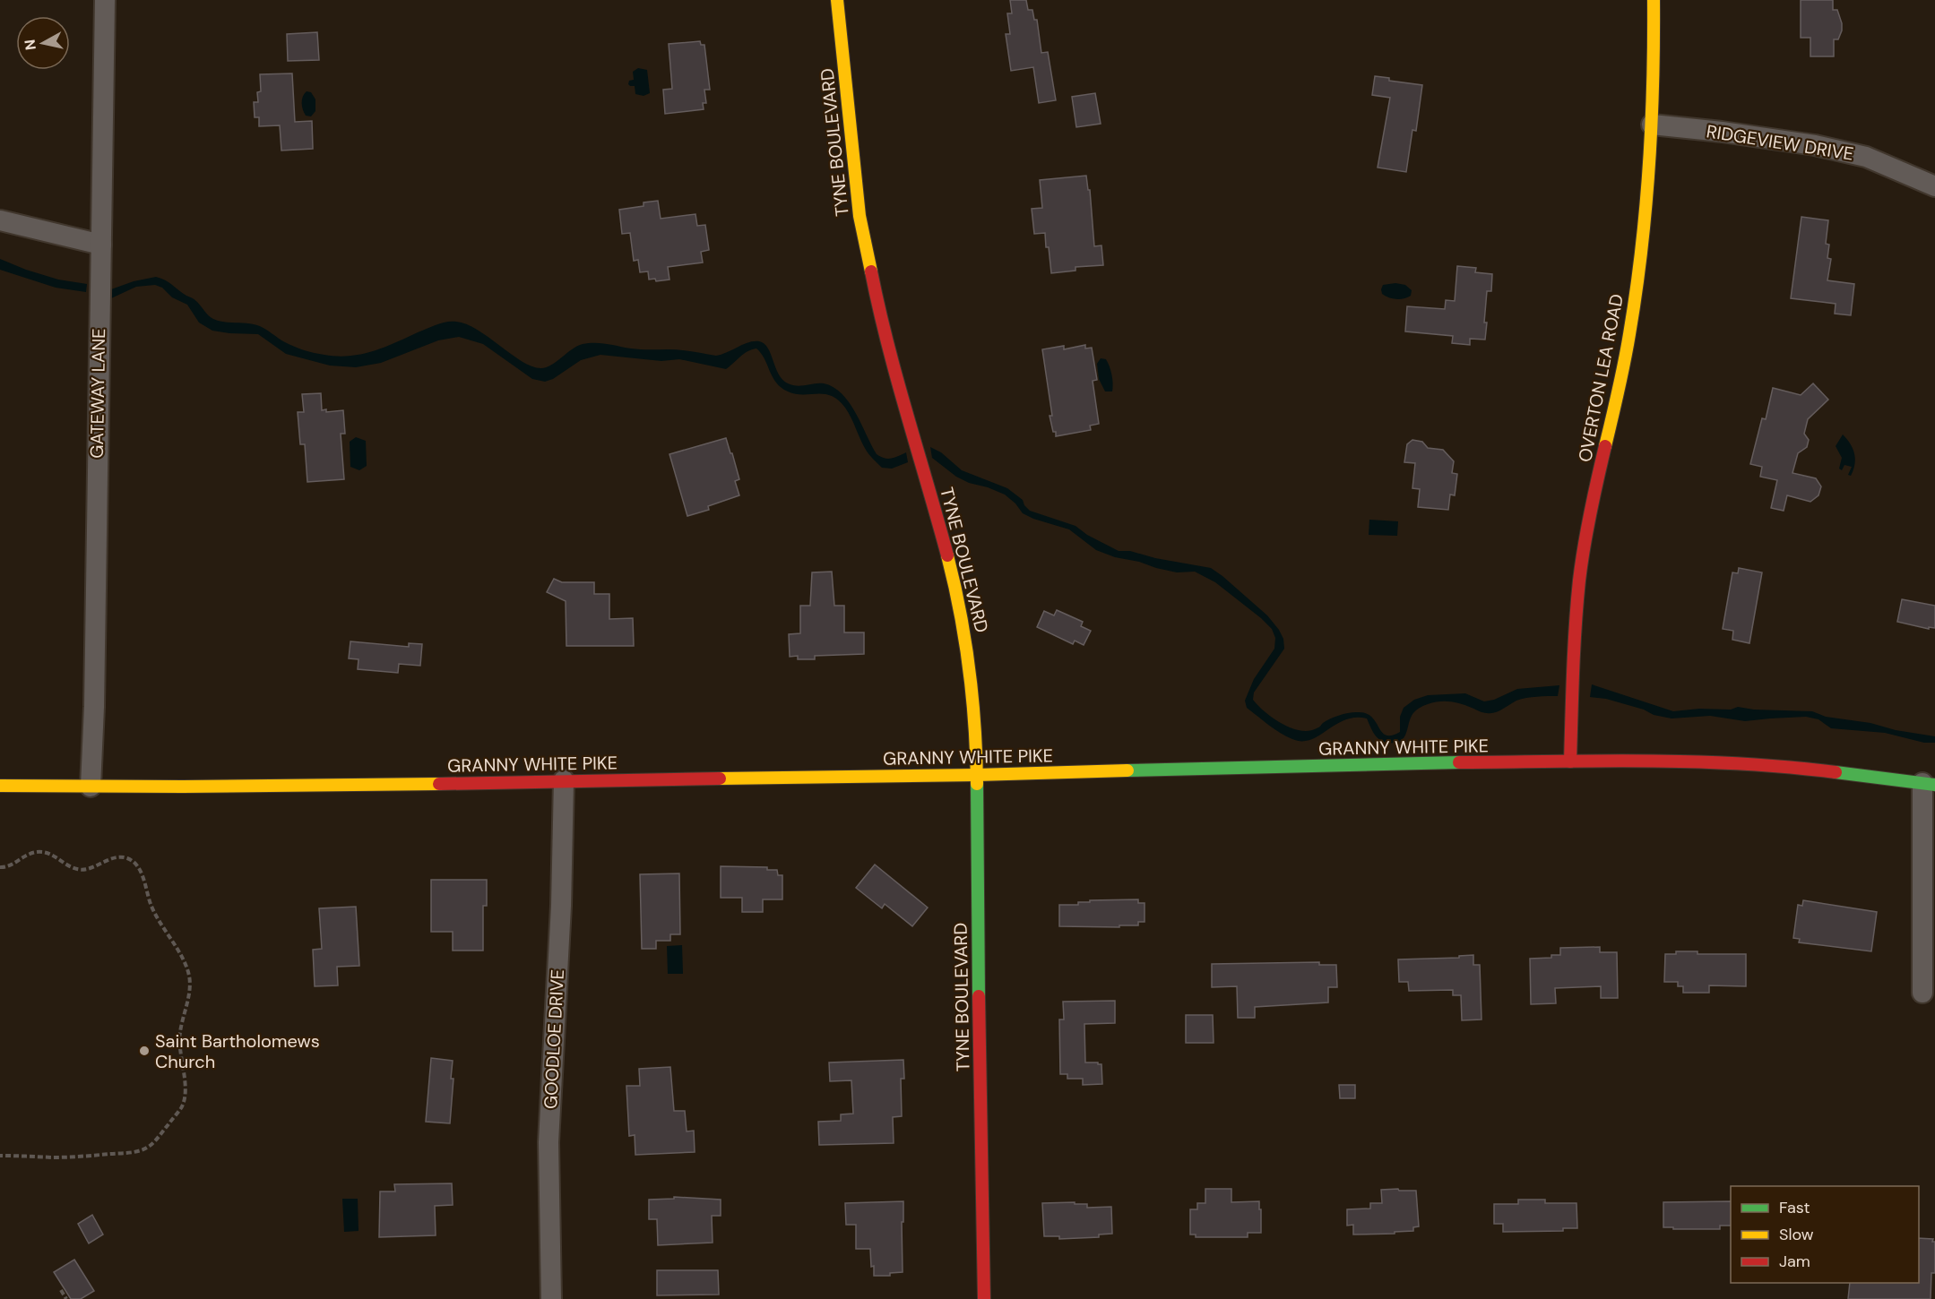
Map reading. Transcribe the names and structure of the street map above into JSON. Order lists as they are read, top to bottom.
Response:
{
  "streets": {
    "street": [
      "TYNE BOULEVARD",
      "RIDGEVIEW DRIVE",
      "OVERTON LEA ROAD",
      "GATEWAY LANE",
      "GRANNY WHITE PIKE",
      "GOODLOE DRIVE"
    ]
  },
  "crossings": [
    ["TYNE BOULEVARD", "GRANNY WHITE PIKE"],
    ["RIDGEVIEW DRIVE", "OVERTON LEA ROAD"],
    ["OVERTON LEA ROAD", "GRANNY WHITE PIKE"],
    ["GATEWAY LANE", "GRANNY WHITE PIKE"],
    ["GRANNY WHITE PIKE", "GOODLOE DRIVE"]
  ],
  "places": ["Saint Bartholomews Church"],
  "legend": ["Fast", "Slow", "Jam"],
  "north": "left"
}
